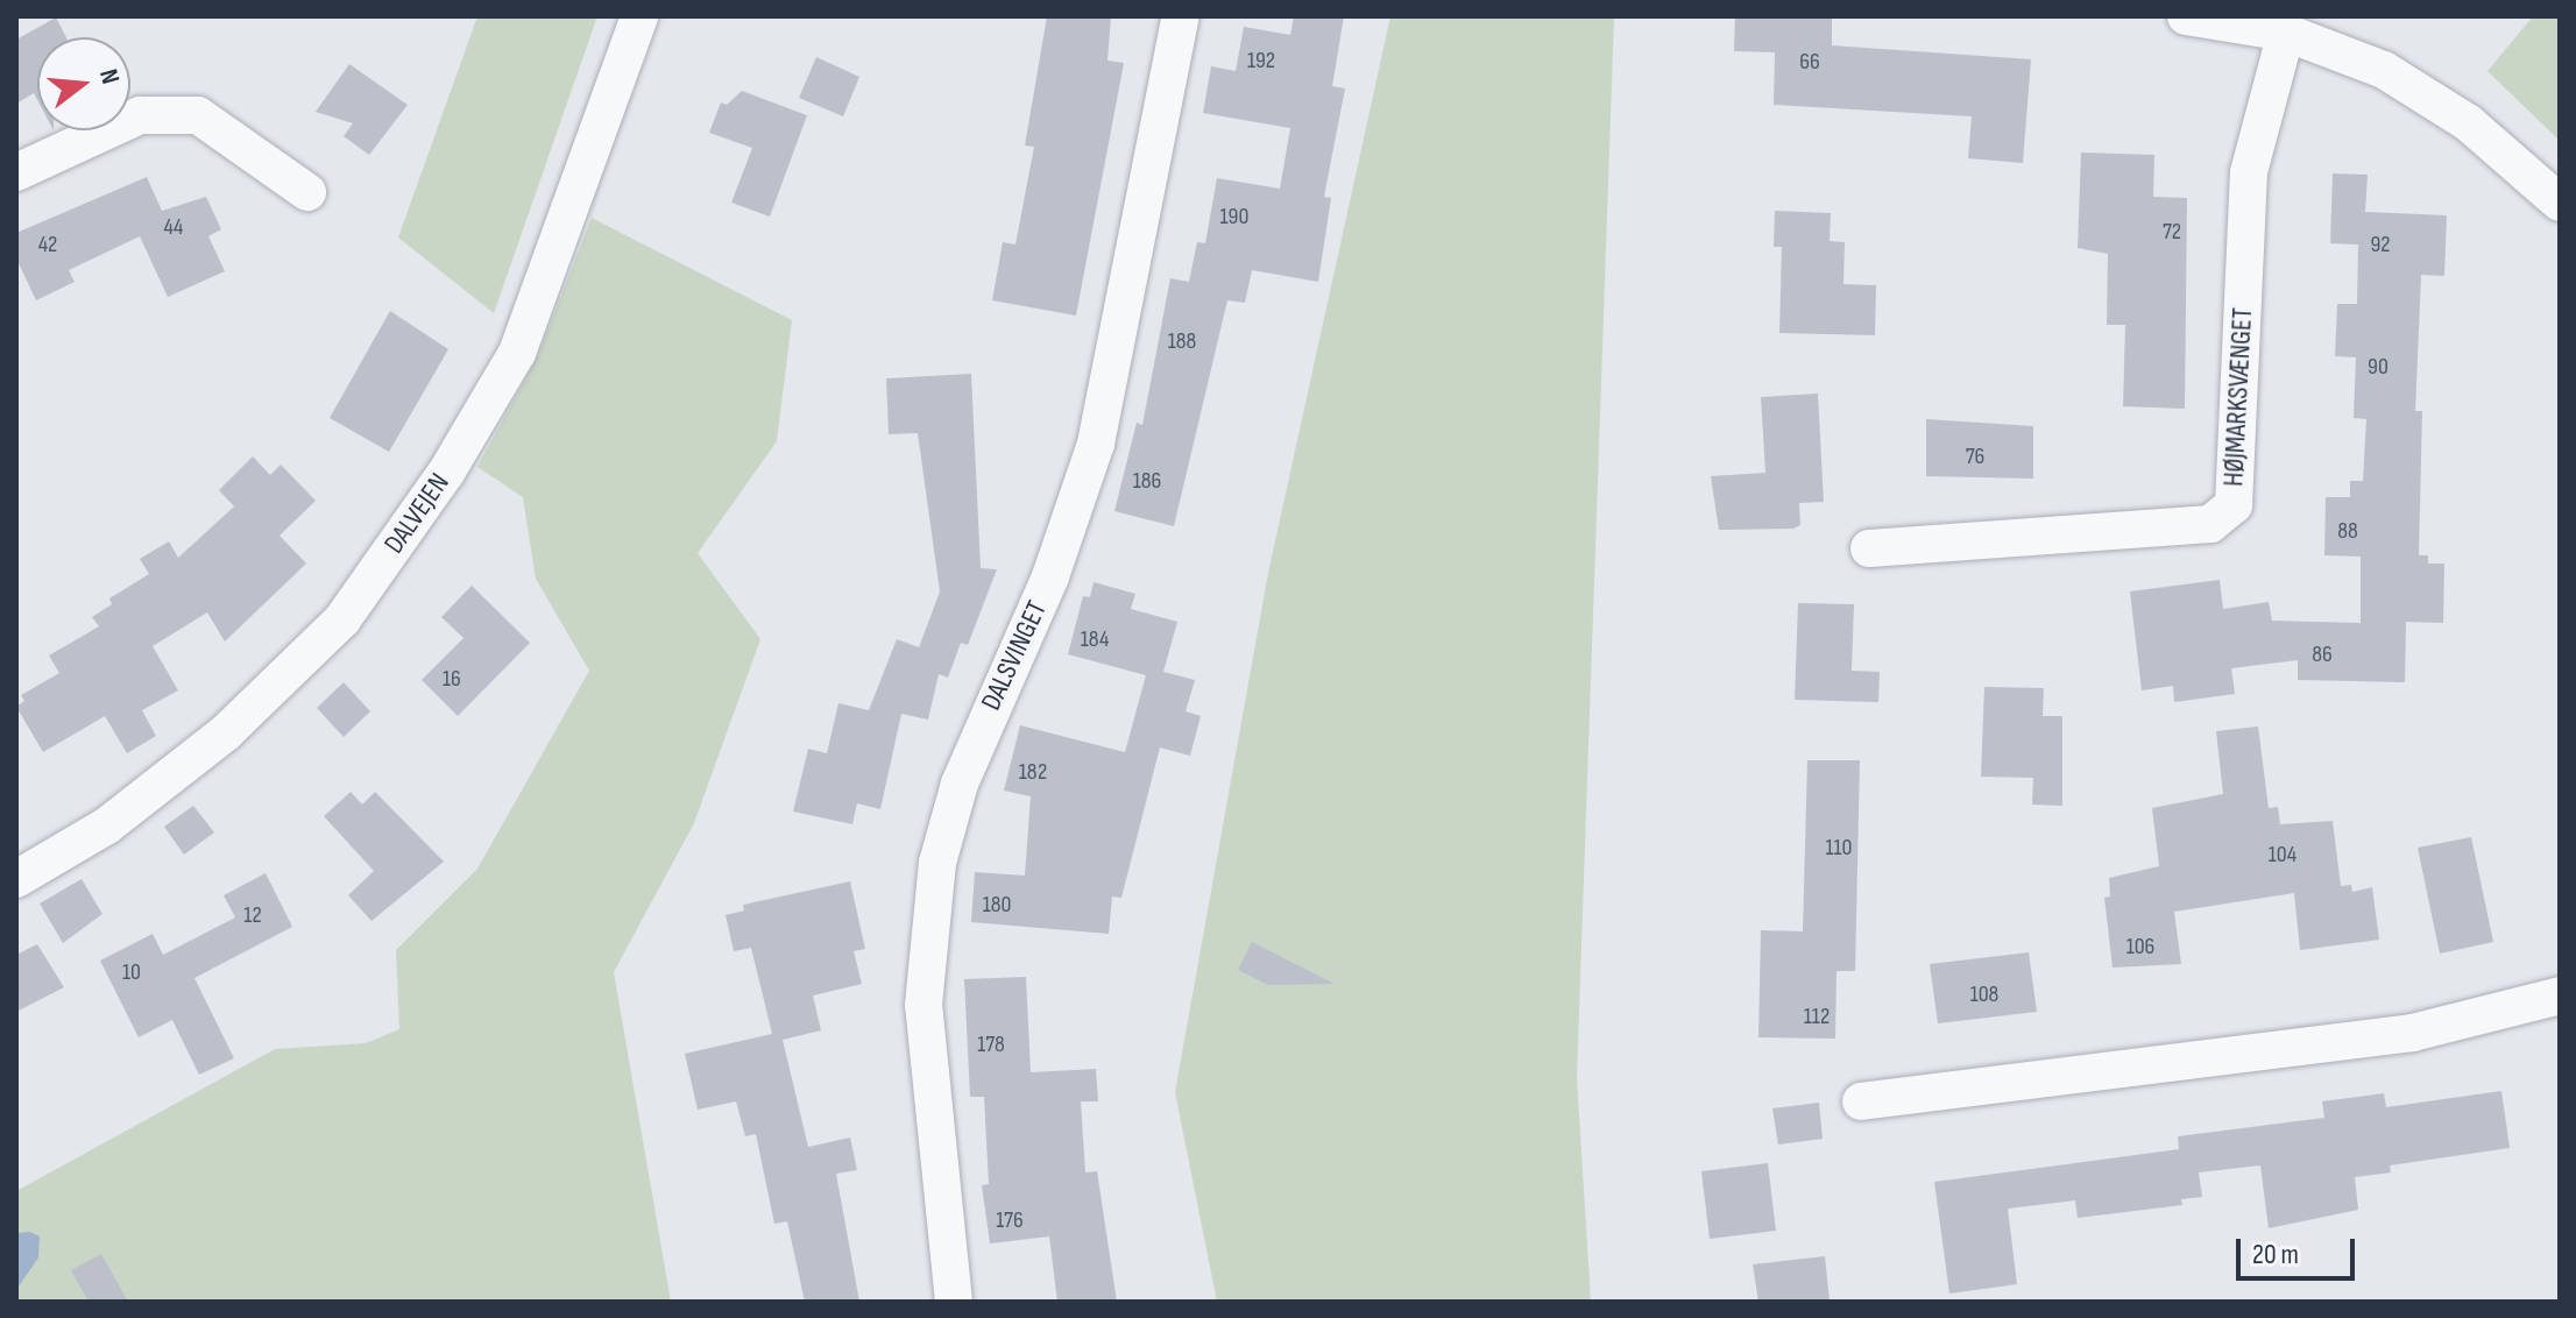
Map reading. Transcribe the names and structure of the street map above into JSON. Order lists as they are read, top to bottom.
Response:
{
  "streets": {
    "street": ["HØJMARKSVÆNGET", "DALVEJEN", "DALSVINGET"]
  },
  "house_numbers": [
    "192",
    "66",
    "190",
    "44",
    "72",
    "42",
    "92",
    "188",
    "90",
    "76",
    "186",
    "88",
    "184",
    "86",
    "16",
    "182",
    "110",
    "104",
    "180",
    "12",
    "106",
    "10",
    "108",
    "112",
    "178",
    "176"
  ],
  "scale_bar": "20 m",
  "north": "right"
}
